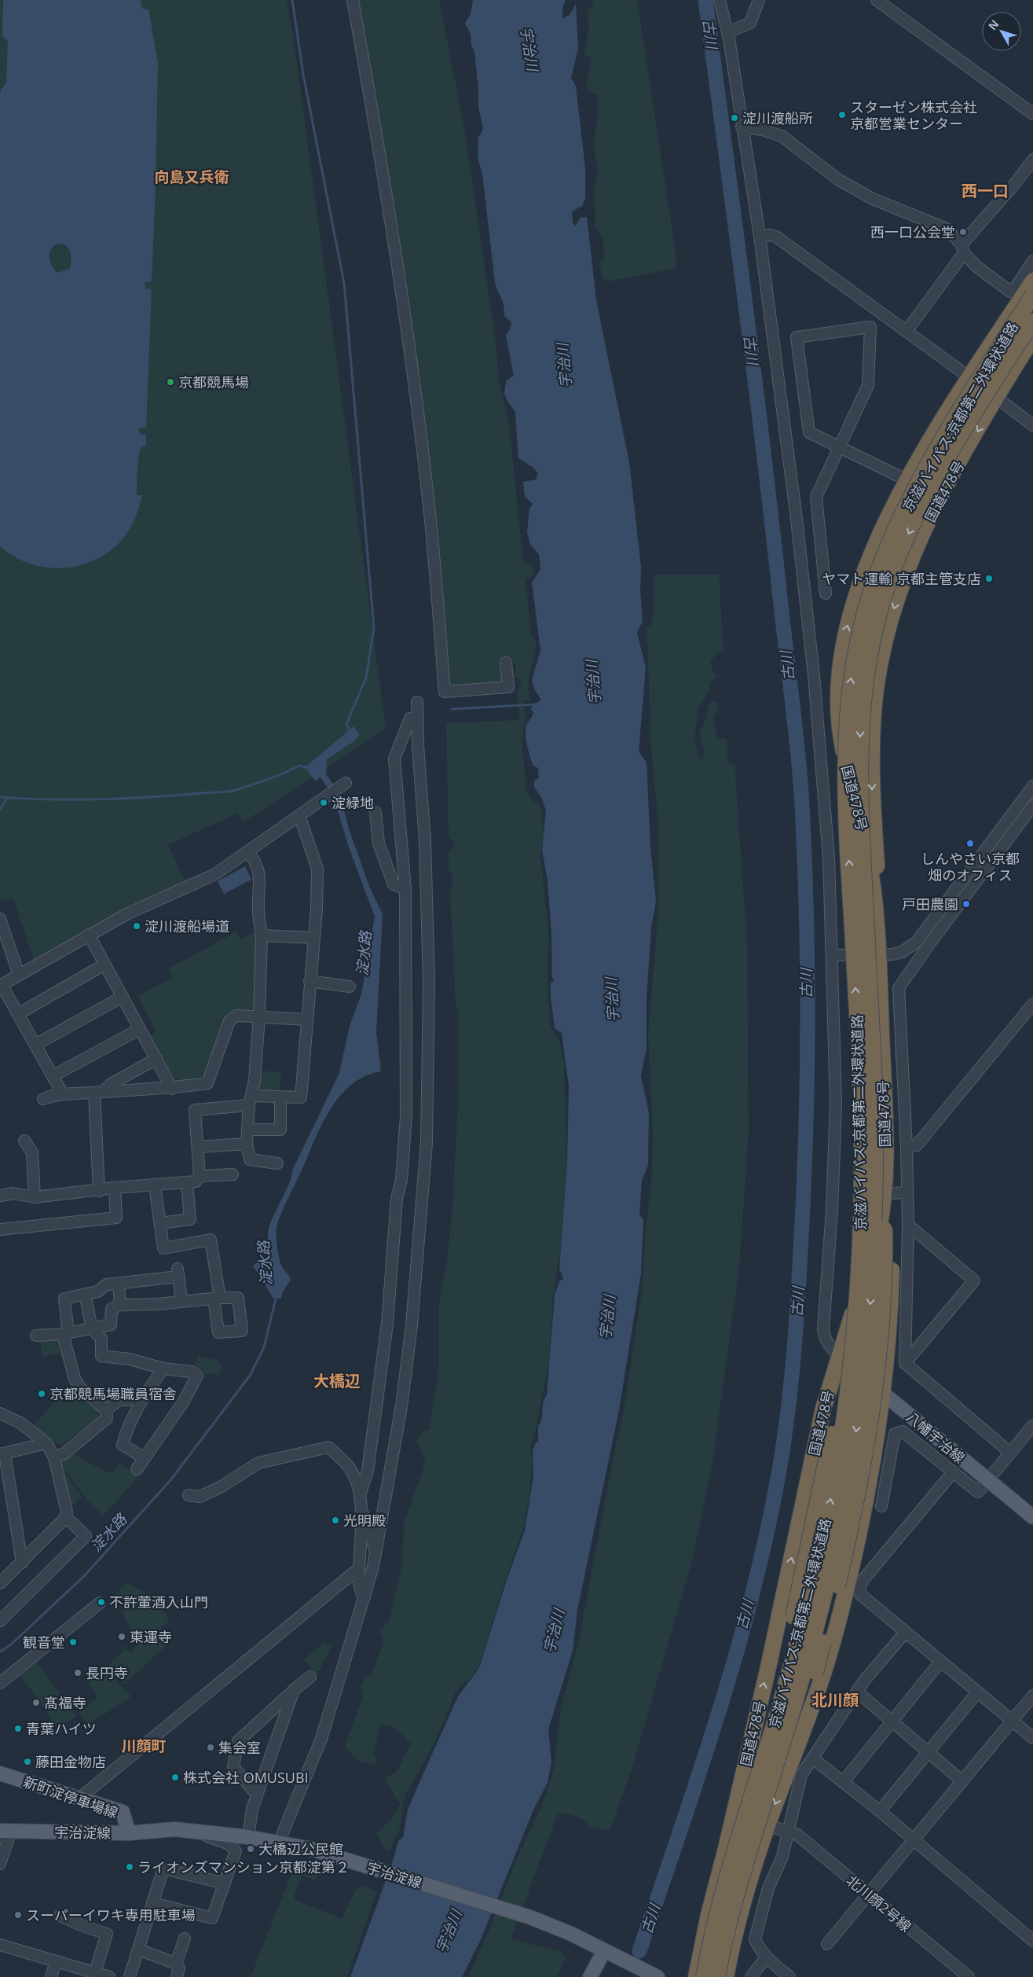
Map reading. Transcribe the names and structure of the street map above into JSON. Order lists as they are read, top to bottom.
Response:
{
  "streets": {
    "highway": ["京滋バイパス;京都第二外環状道路", "国道478号"],
    "main road": ["八幡宇治線", "新町淀停車場線", "宇治淀線"],
    "street": ["北川顔2号線"]
  },
  "crossings": [
    ["国道478号", "八幡宇治線"],
    ["国道478号", "北川顔2号線"],
    ["新町淀停車場線", "宇治淀線"]
  ],
  "districts": [
    "向島又兵衛",
    "西一口",
    "大橋辺",
    "北川顔",
    "川顔町"
  ],
  "water": ["古川", "宇治川", "淀水路"],
  "places": [
    "スターゼン株式会社 京都営業センター",
    "淀川渡船所",
    "西一口公会堂",
    "京都競馬場",
    "ヤマト運輸 京都主管支店",
    "淀緑地",
    "しんやさい京都 畑のオフィス",
    "戸田農園",
    "淀川渡船場道",
    "京都競馬場職員宿舎",
    "光明殿",
    "不許葷酒入山門",
    "東運寺",
    "観音堂",
    "長円寺",
    "髙福寺",
    "青葉ハイツ",
    "集会室",
    "藤田金物店",
    "株式会社 OMUSUBI",
    "大橋辺公民館",
    "ライオンズマンション京都淀第２",
    "スーパーイワキ専用駐車場"
  ],
  "north": "top left"
}
